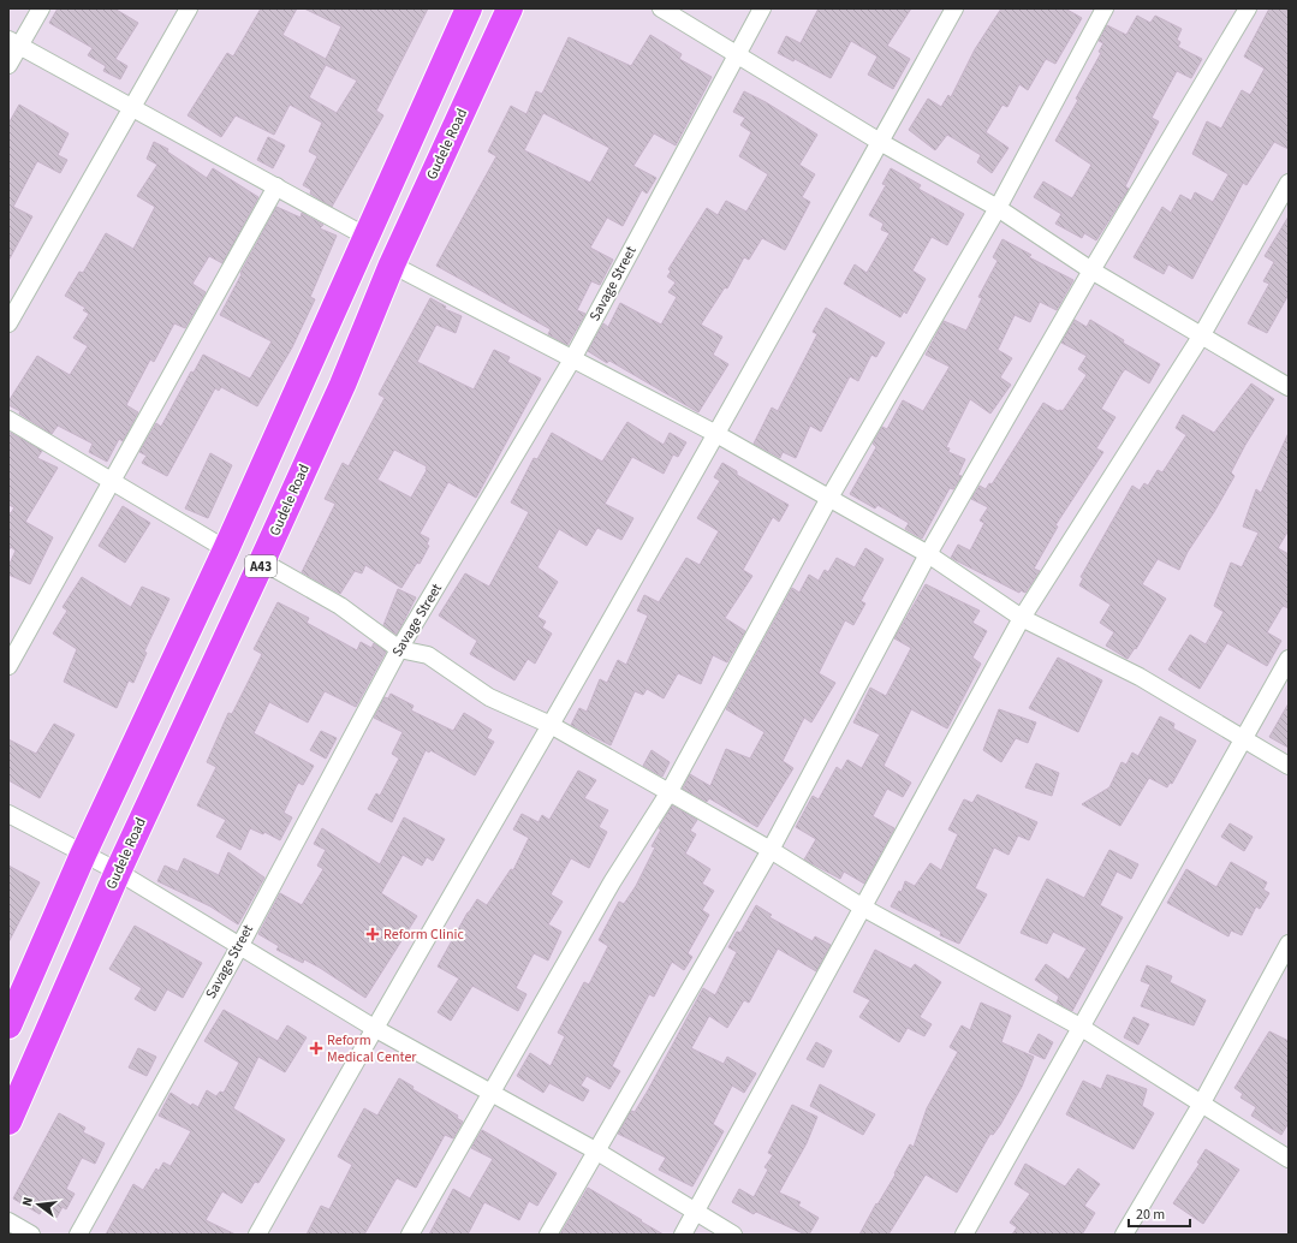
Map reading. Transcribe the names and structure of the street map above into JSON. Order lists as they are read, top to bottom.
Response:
{
  "streets": {
    "highway": ["Gudele Road", "A43"],
    "street": ["Savage Street"]
  },
  "places": {
    "health": ["Reform Clinic", "Reform Medical Center"]
  },
  "scale_bar": "20 m",
  "north": "left"
}
